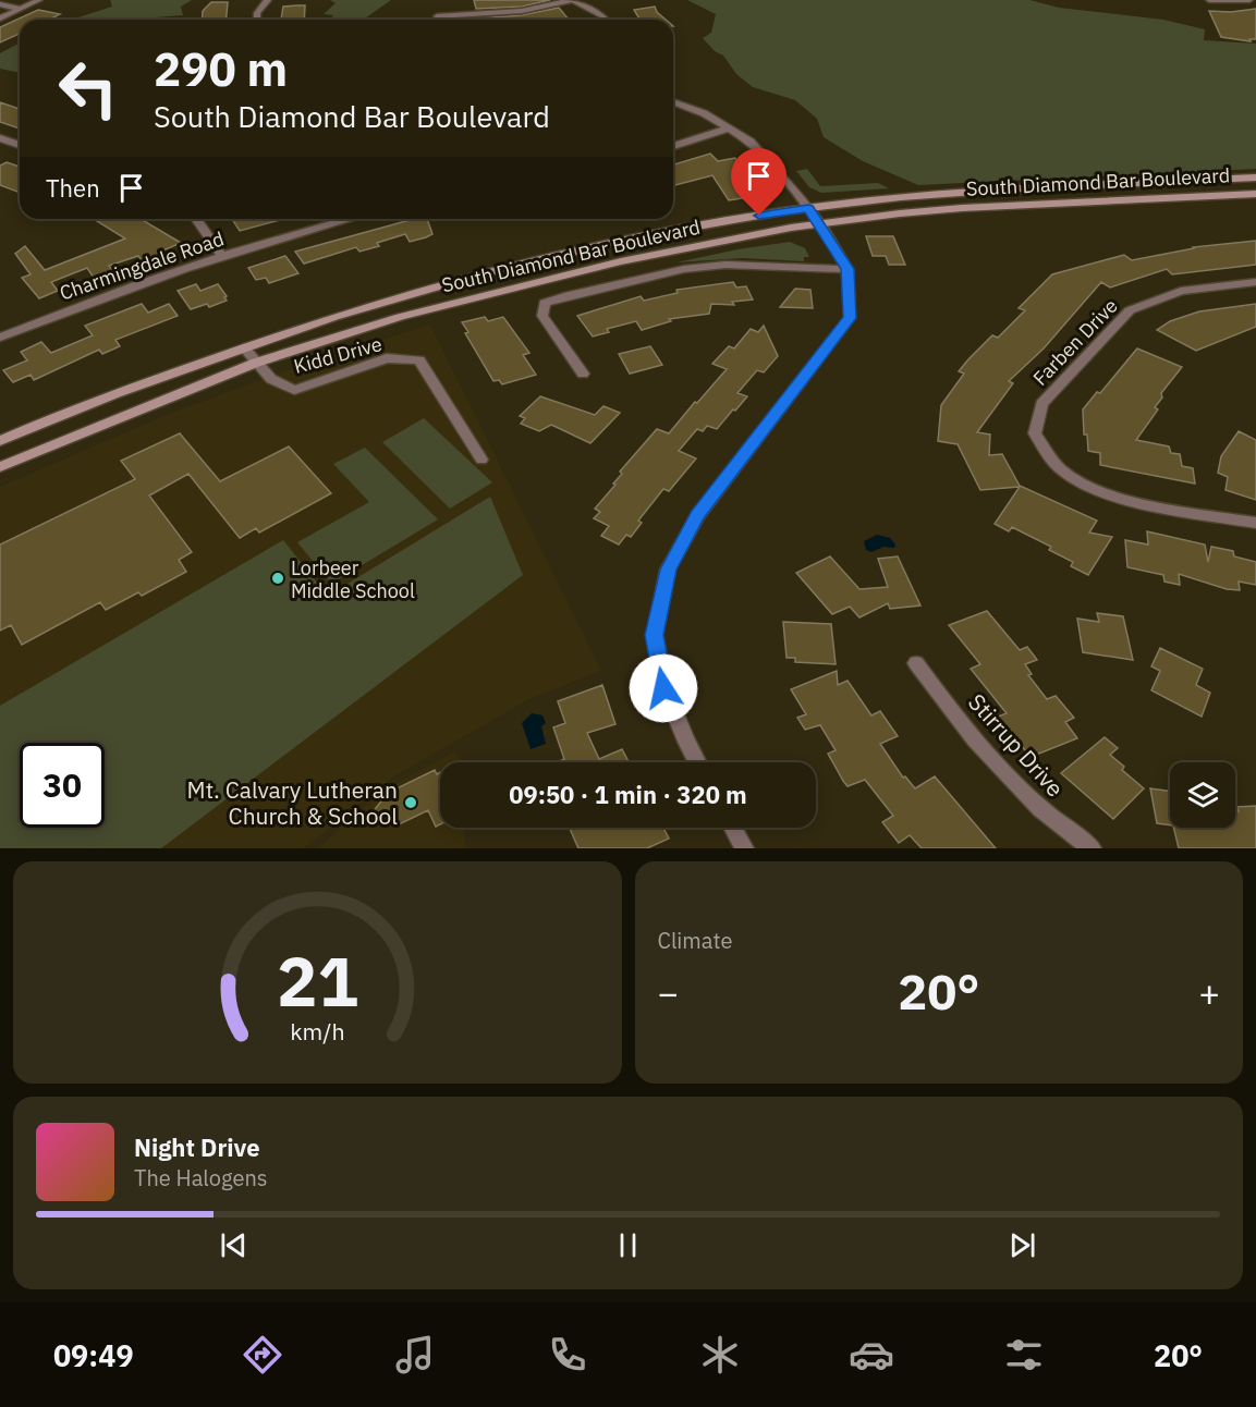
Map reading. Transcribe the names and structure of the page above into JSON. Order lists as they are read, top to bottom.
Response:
{
  "streets": {
    "main road": ["South Diamond Bar Boulevard"],
    "street": [
      "Charmingdale Road",
      "Farben Drive",
      "Kidd Drive",
      "Stirrup Drive"
    ]
  },
  "crossings": [
    ["South Diamond Bar Boulevard", "Kidd Drive"]
  ],
  "places": ["Lorbeer Middle School", "Mt. Calvary Lutheran Church & School"],
  "page": {
    "turn": ["290 m", "South Diamond Bar Boulevard"],
    "then": "Then",
    "limit": "30",
    "trip": "09:50 · 1 min · 320 m",
    "tile": "Climate",
    "heat": ["−", "20°", "+"],
    "song": ["Night Drive", "The Halogens"],
    "tabs": ["09:49", "20°"],
    "gauge": ["21", "km/h"]
  }
}
